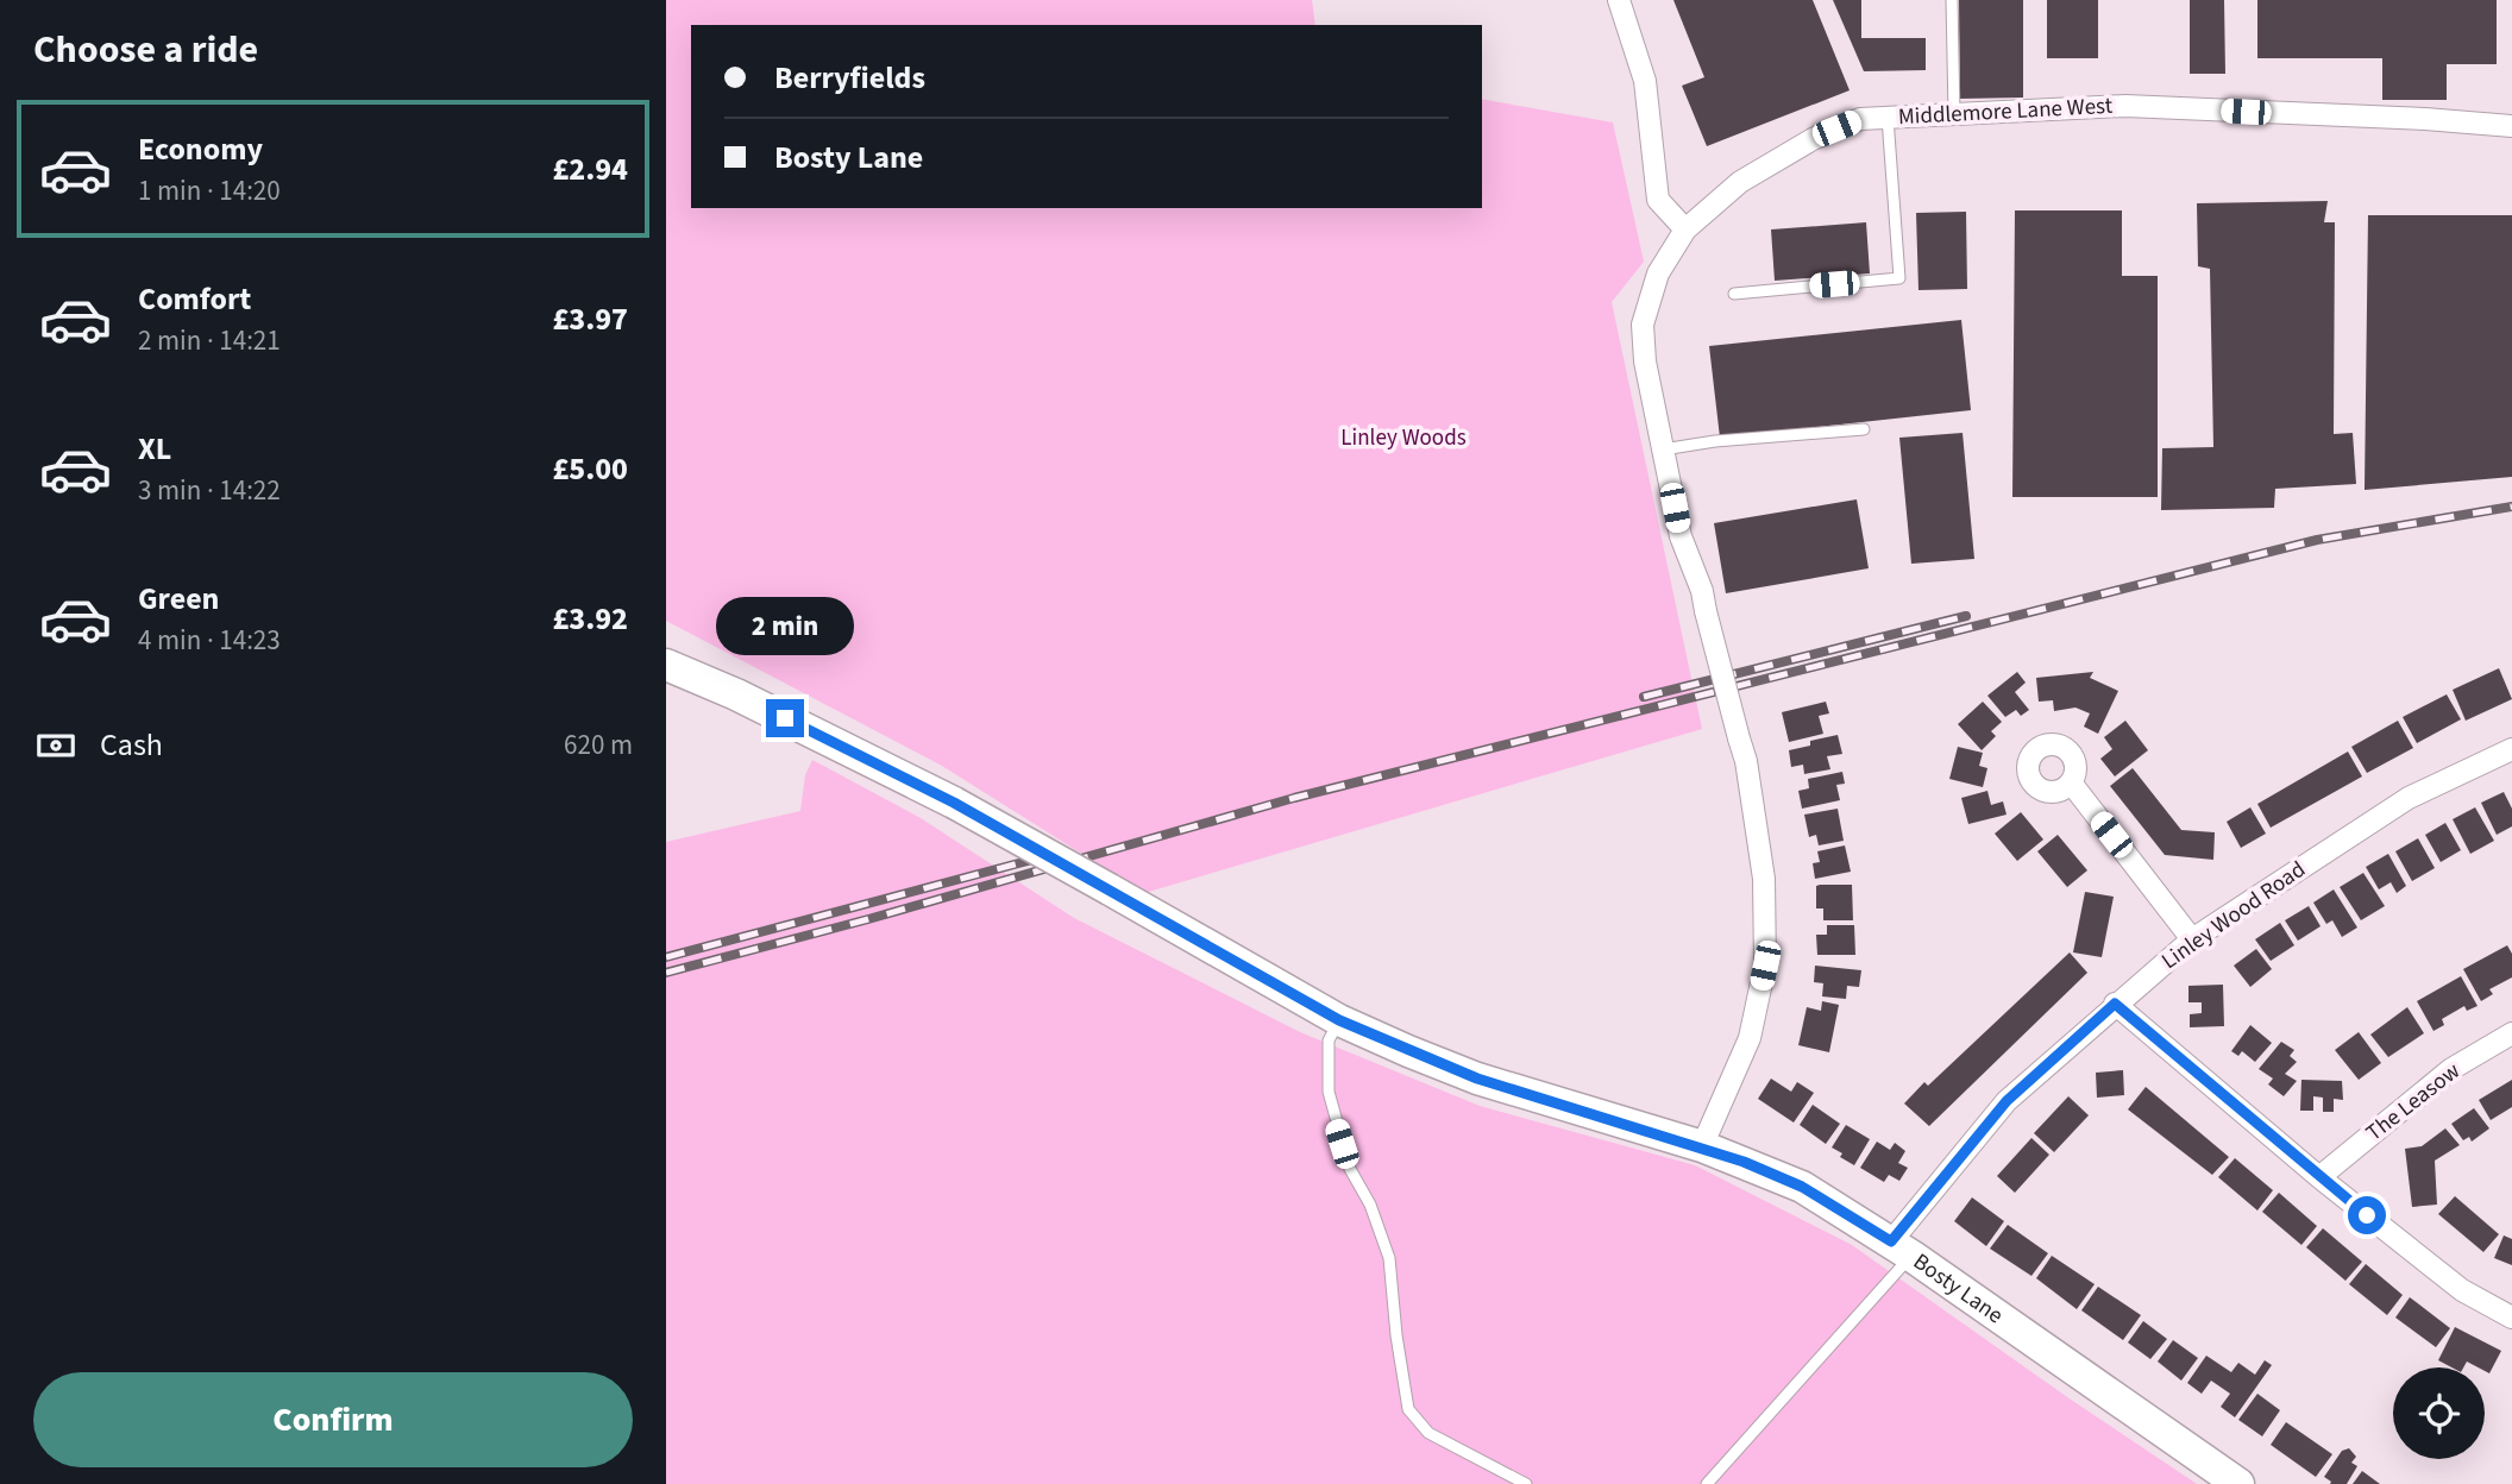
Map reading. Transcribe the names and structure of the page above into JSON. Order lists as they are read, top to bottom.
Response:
{
  "streets": {
    "main road": ["Bosty Lane"],
    "street": ["Middlemore Lane West", "Linley Wood Road", "The Leasow"]
  },
  "crossings": [
    ["Middlemore Lane West", "Bosty Lane"],
    ["Linley Wood Road", "Bosty Lane"]
  ],
  "parks": ["Linley Woods"],
  "page": {
    "heading": "Choose a ride",
    "banner": ["Berryfields", "Bosty Lane"],
    "list": [
      {
        "name": "Economy",
        "note": "1 min · 14:20",
        "value": "£2.94"
      },
      {
        "name": "Comfort",
        "note": "2 min · 14:21",
        "value": "£3.97"
      },
      {
        "name": "XL",
        "note": "3 min · 14:22",
        "value": "£5.00"
      },
      {
        "name": "Green",
        "note": "4 min · 14:23",
        "value": "£3.92"
      }
    ],
    "bubble": "2 min",
    "pay": ["Cash", "620 m"],
    "buttons": "Confirm"
  }
}
